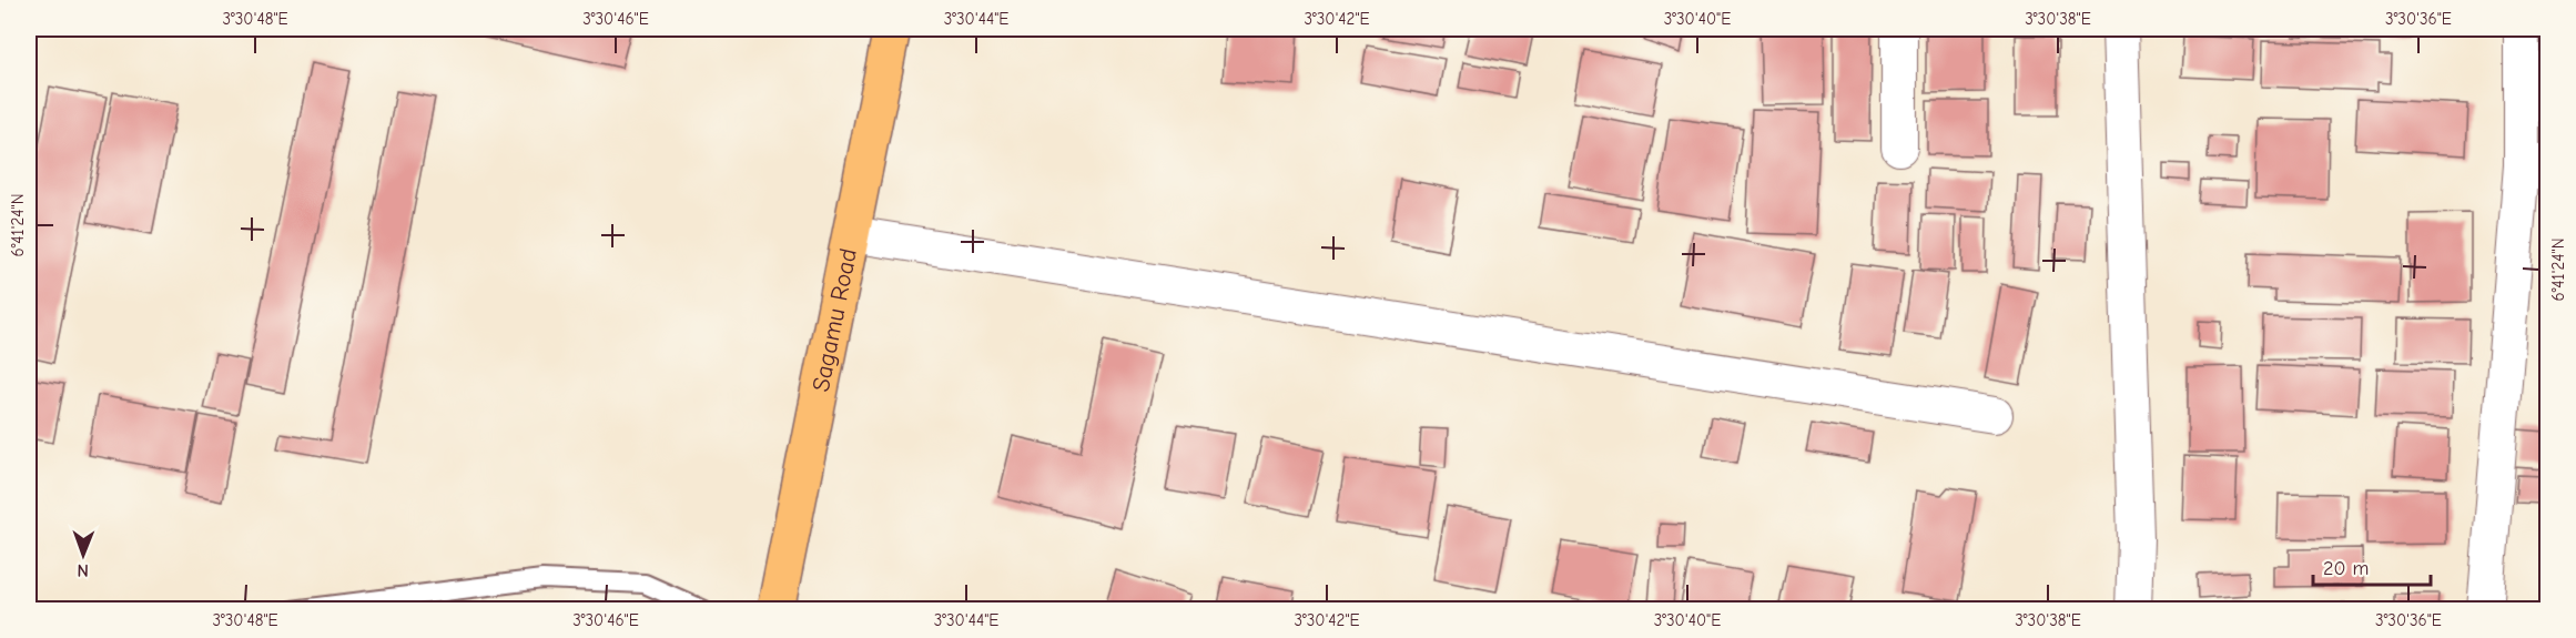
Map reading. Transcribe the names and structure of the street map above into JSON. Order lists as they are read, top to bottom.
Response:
{
  "streets": {
    "highway": ["Sagamu Road"]
  },
  "scale_bar": "20 m",
  "north": "bottom",
  "coordinates": [
    "3°30'48\"E",
    "3°30'46\"E",
    "3°30'44\"E",
    "3°30'42\"E",
    "3°30'40\"E",
    "3°30'38\"E",
    "3°30'36\"E",
    "6°41'24\"N"
  ]
}
